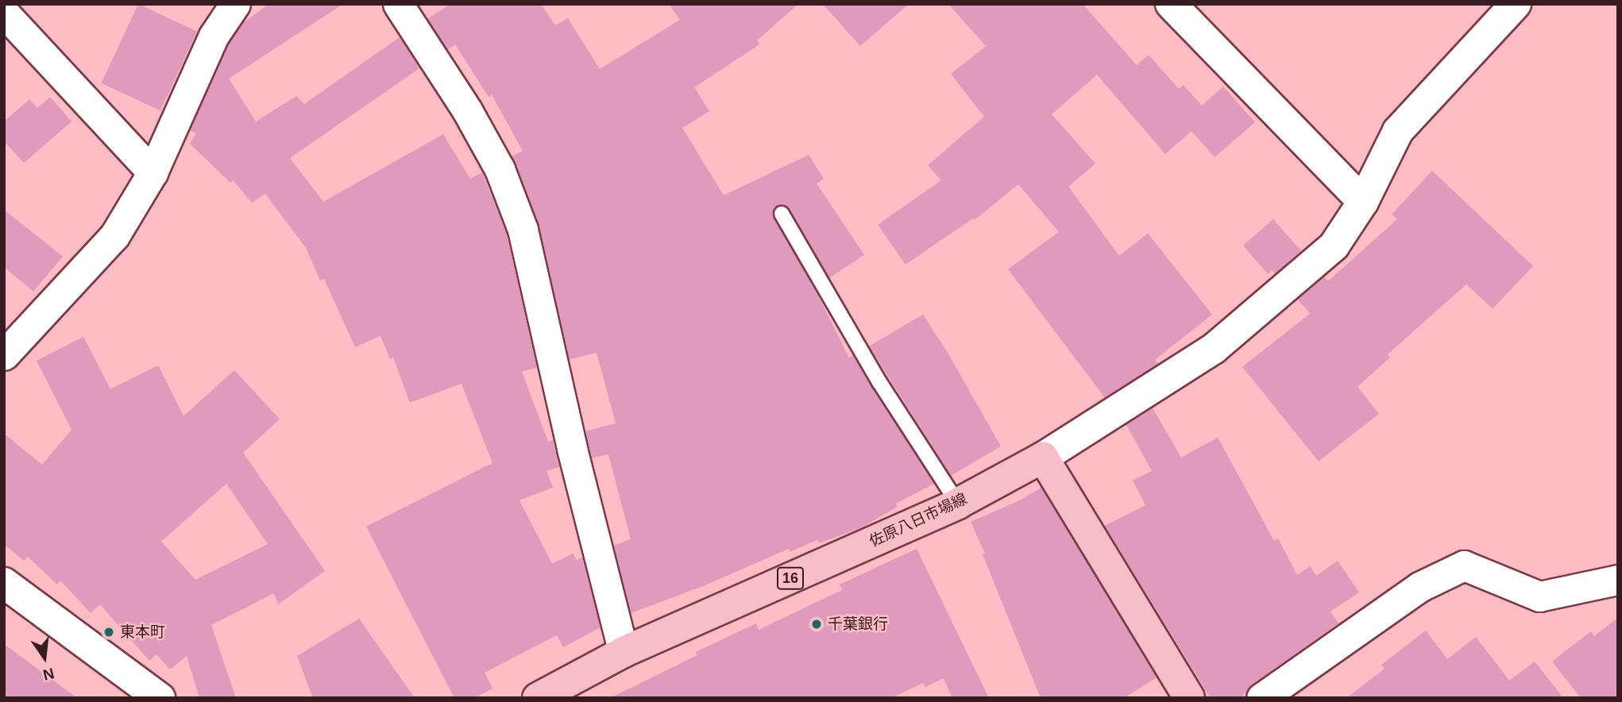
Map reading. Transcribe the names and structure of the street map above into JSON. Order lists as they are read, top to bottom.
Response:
{
  "streets": {
    "main road": ["佐原八日市場線", "16"]
  },
  "places": ["千葉銀行", "東本町"],
  "north": "bottom"
}
